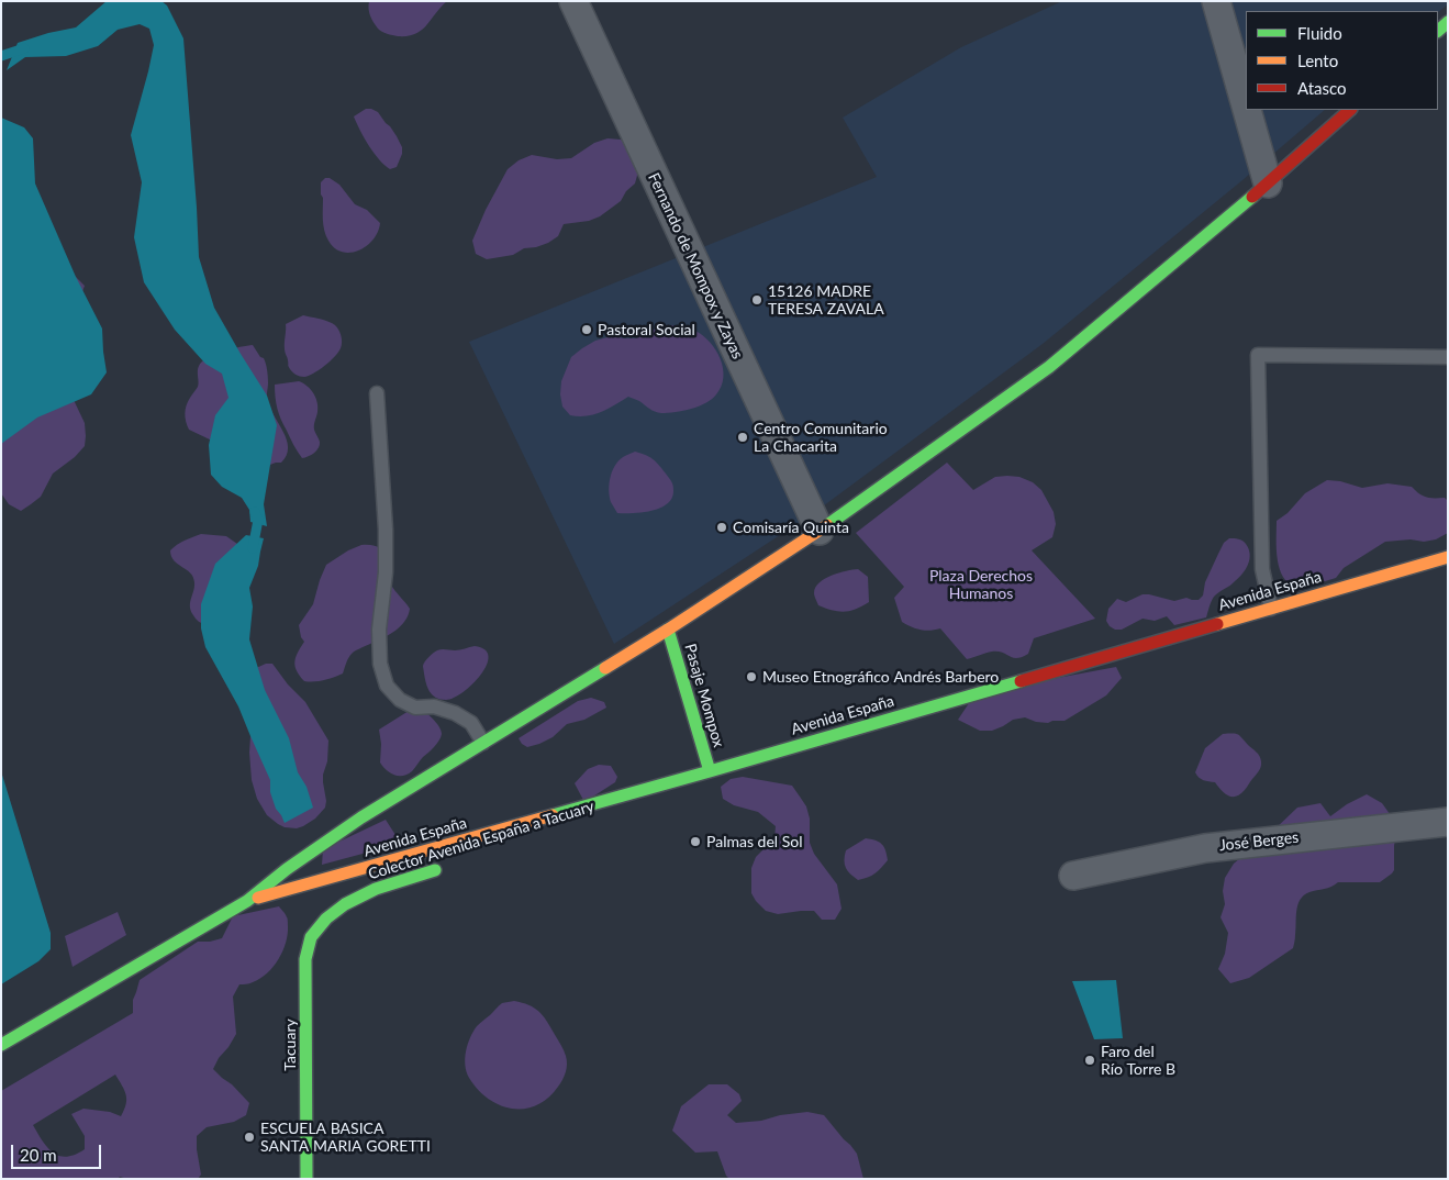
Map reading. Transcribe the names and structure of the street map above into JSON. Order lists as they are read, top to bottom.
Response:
{
  "streets": {
    "street": [
      "Fernando de Mompox y Zayas",
      "Avenida España",
      "Pasaje Mompox",
      "Colector Avenida España a Tacuary",
      "José Berges",
      "Tacuary"
    ]
  },
  "crossings": [
    ["Avenida España", "Pasaje Mompox"],
    ["Colector Avenida España a Tacuary", "Tacuary"]
  ],
  "parks": ["Plaza Derechos Humanos"],
  "places": [
    "15126 MADRE TERESA ZAVALA",
    "Pastoral Social",
    "Centro Comunitario La Chacarita",
    "Comisaría Quinta",
    "Museo Etnográfico Andrés Barbero",
    "Palmas del Sol",
    "Faro del Río Torre B",
    "ESCUELA BASICA SANTA MARIA GORETTI"
  ],
  "legend": ["Fluido", "Lento", "Atasco"],
  "scale_bar": "20 m"
}
